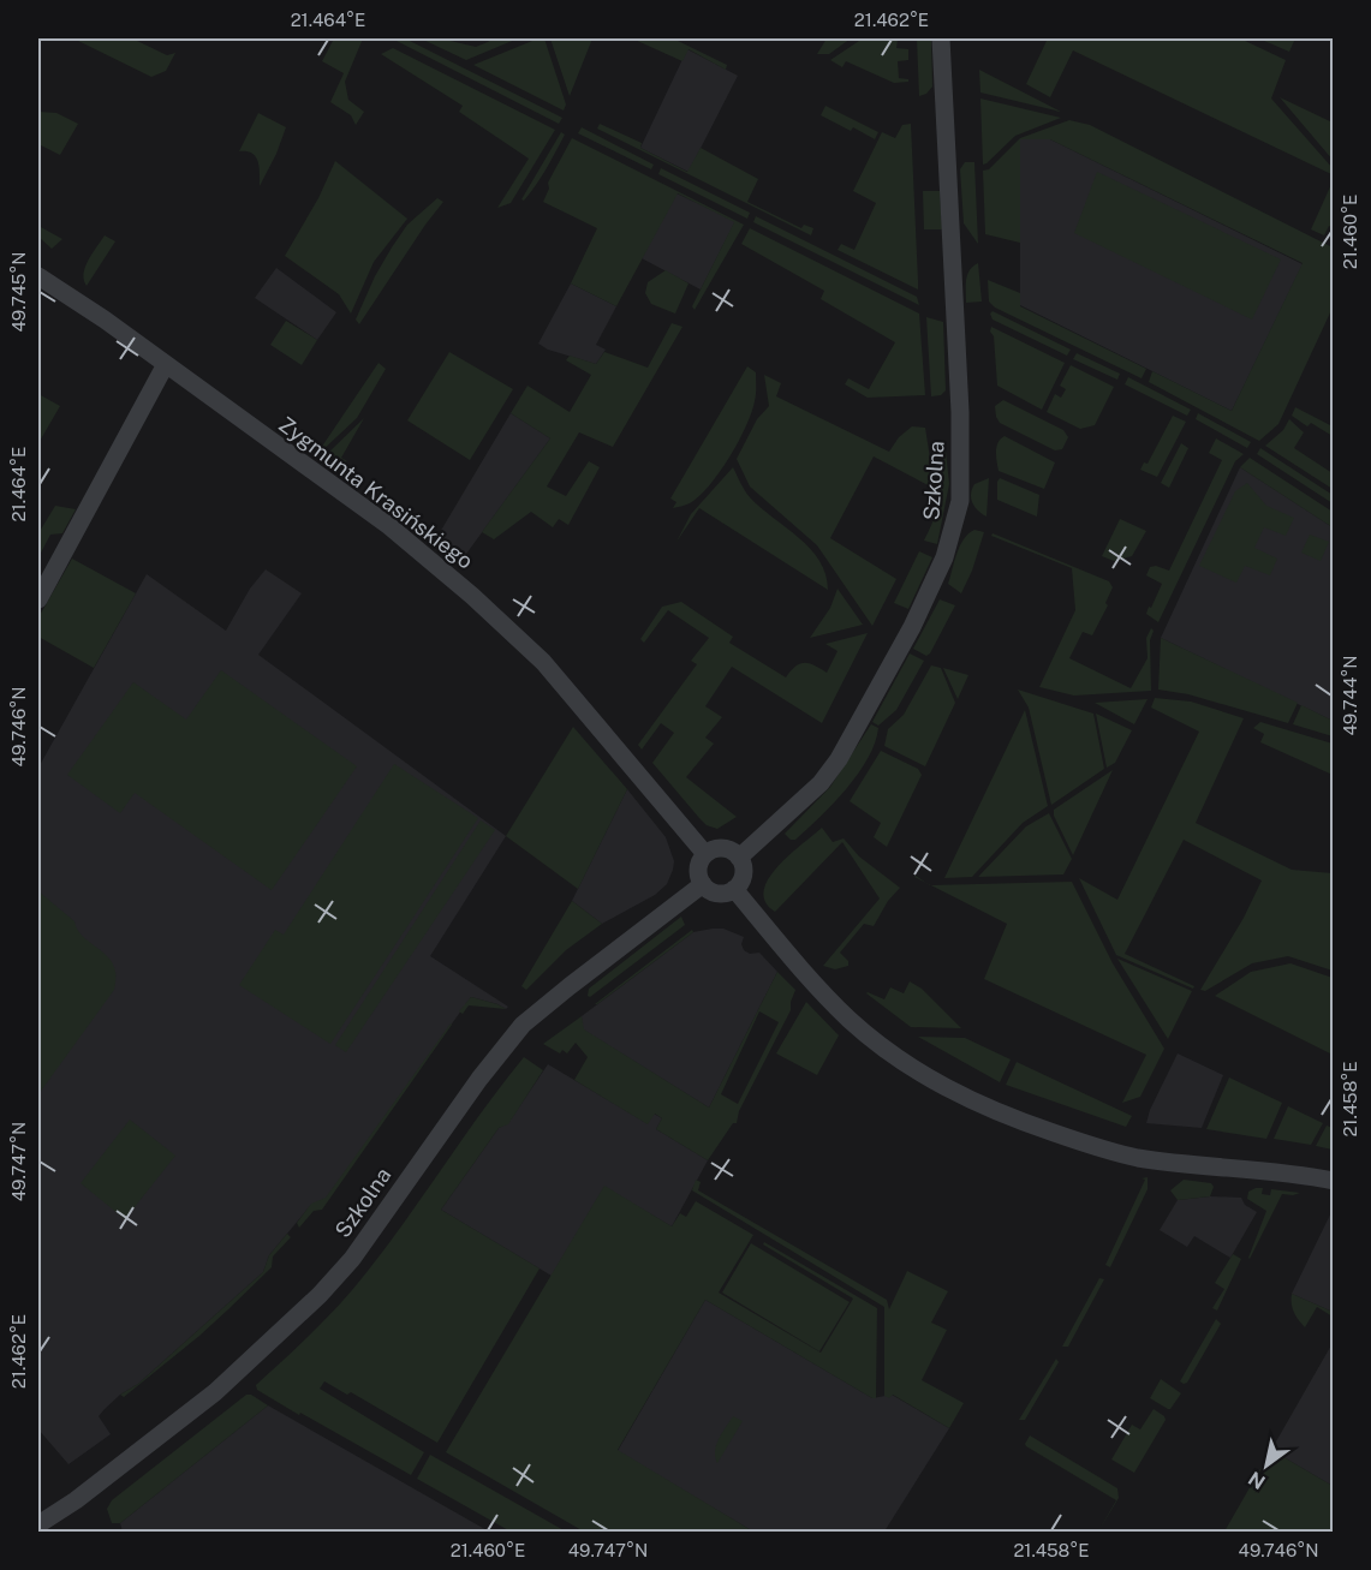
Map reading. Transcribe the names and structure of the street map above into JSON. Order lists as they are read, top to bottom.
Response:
{
  "streets": {
    "street": ["Szkolna", "Zygmunta Krasińskiego"]
  },
  "crossings": [
    ["Szkolna", "Zygmunta Krasińskiego"]
  ],
  "north": "bottom left",
  "coordinates": [
    "21.464°E",
    "21.462°E",
    "21.460°E",
    "49.745°N",
    "49.744°N",
    "49.746°N",
    "21.458°E",
    "49.747°N"
  ]
}
